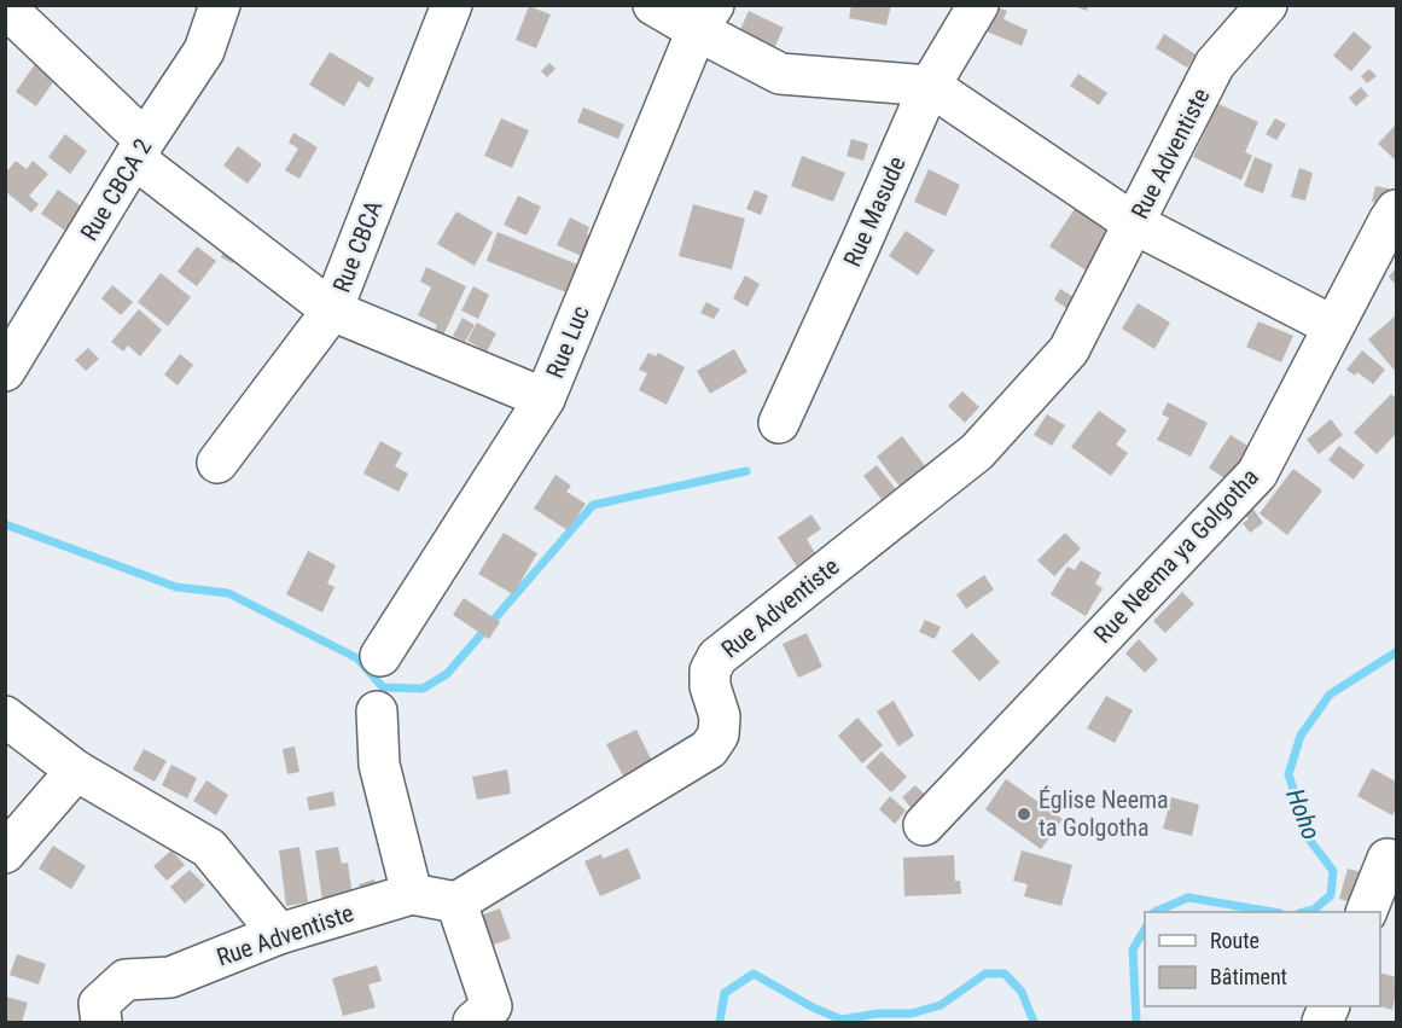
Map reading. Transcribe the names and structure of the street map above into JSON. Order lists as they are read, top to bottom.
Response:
{
  "streets": {
    "street": [
      "Rue Adventiste",
      "Rue CBCA 2",
      "Rue Masude",
      "Rue CBCA",
      "Rue Luc",
      "Rue Neema ya Golgotha"
    ]
  },
  "water": ["Hoho"],
  "places": ["Église Neema ta Golgotha"],
  "legend": ["Route", "Bâtiment"]
}
